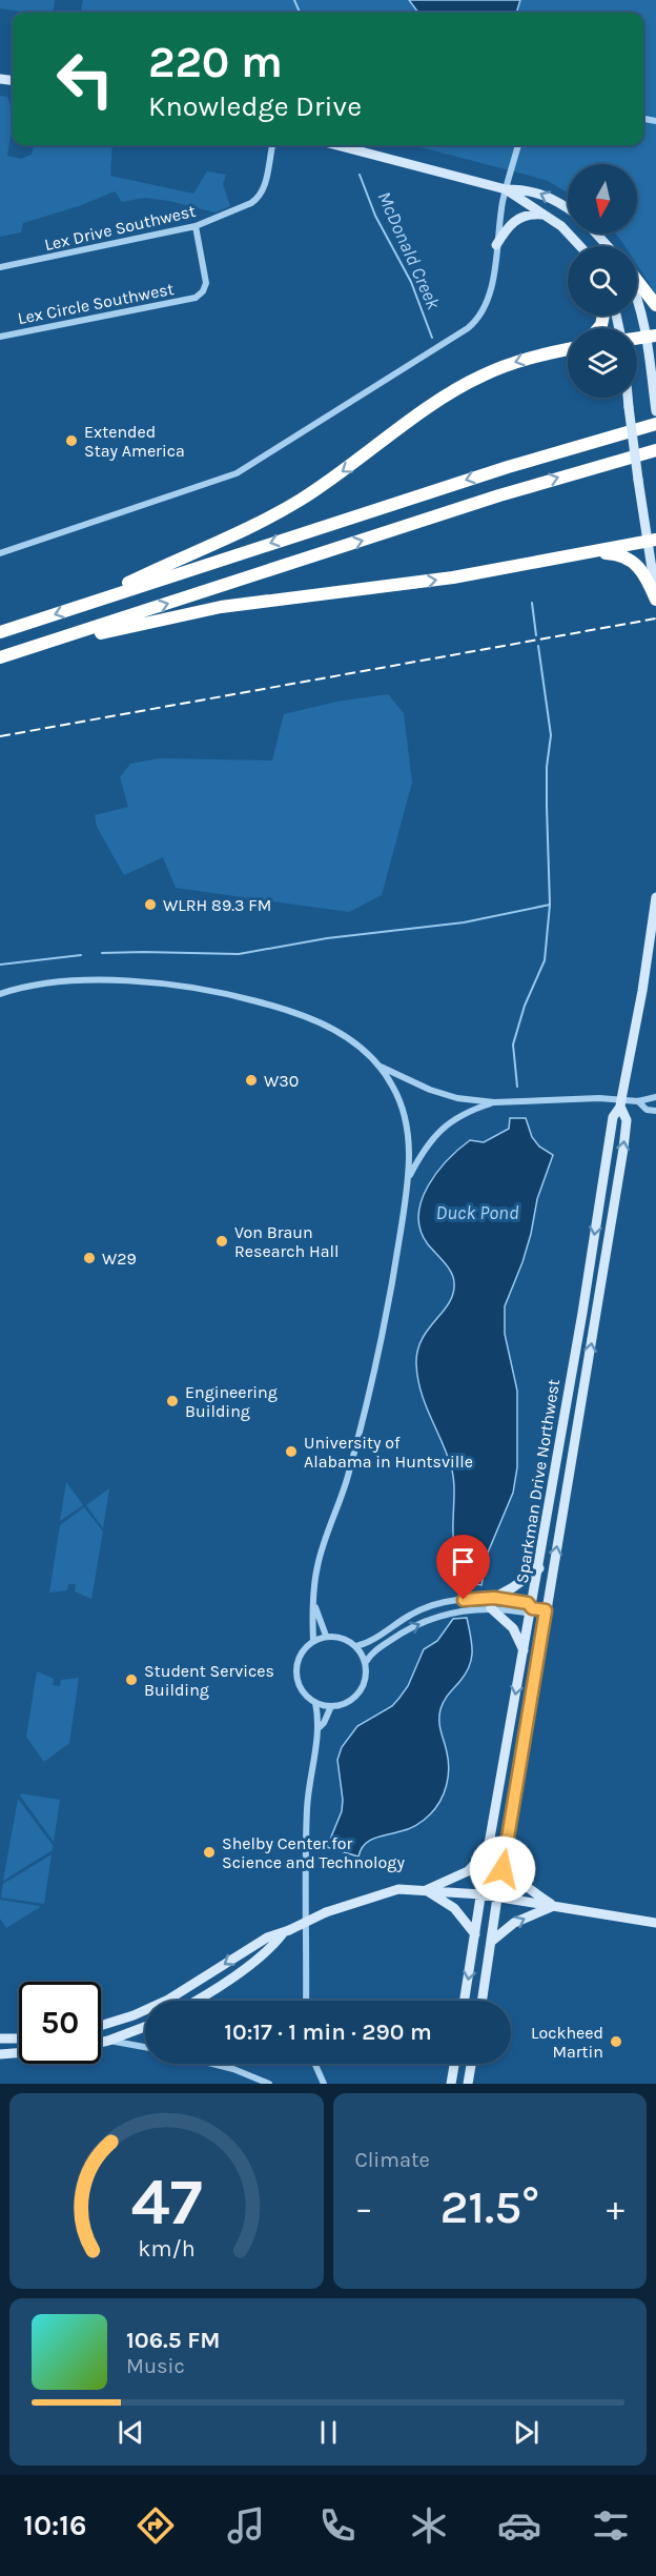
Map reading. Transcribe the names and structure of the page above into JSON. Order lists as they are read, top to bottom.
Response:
{
  "streets": {
    "main road": ["Sparkman Drive Northwest"],
    "street": ["Lex Drive Southwest", "Lex Circle Southwest"]
  },
  "crossings": [
    ["Lex Drive Southwest", "Lex Circle Southwest"]
  ],
  "water": ["McDonald Creek", "Duck Pond"],
  "places": [
    "Extended Stay America",
    "WLRH 89.3 FM",
    "W30",
    "Von Braun Research Hall",
    "W29",
    "Engineering Building",
    "University of Alabama in Huntsville",
    "Student Services Building",
    "Shelby Center for Science and Technology",
    "Lockheed Martin"
  ],
  "north": "bottom",
  "page": {
    "turn": ["220 m", "Knowledge Drive"],
    "limit": "50",
    "trip": "10:17 · 1 min · 290 m",
    "tile": "Climate",
    "heat": ["−", "21.5°", "+"],
    "song": ["106.5 FM", "Music"],
    "tabs": "10:16",
    "gauge": ["47", "km/h"]
  }
}
